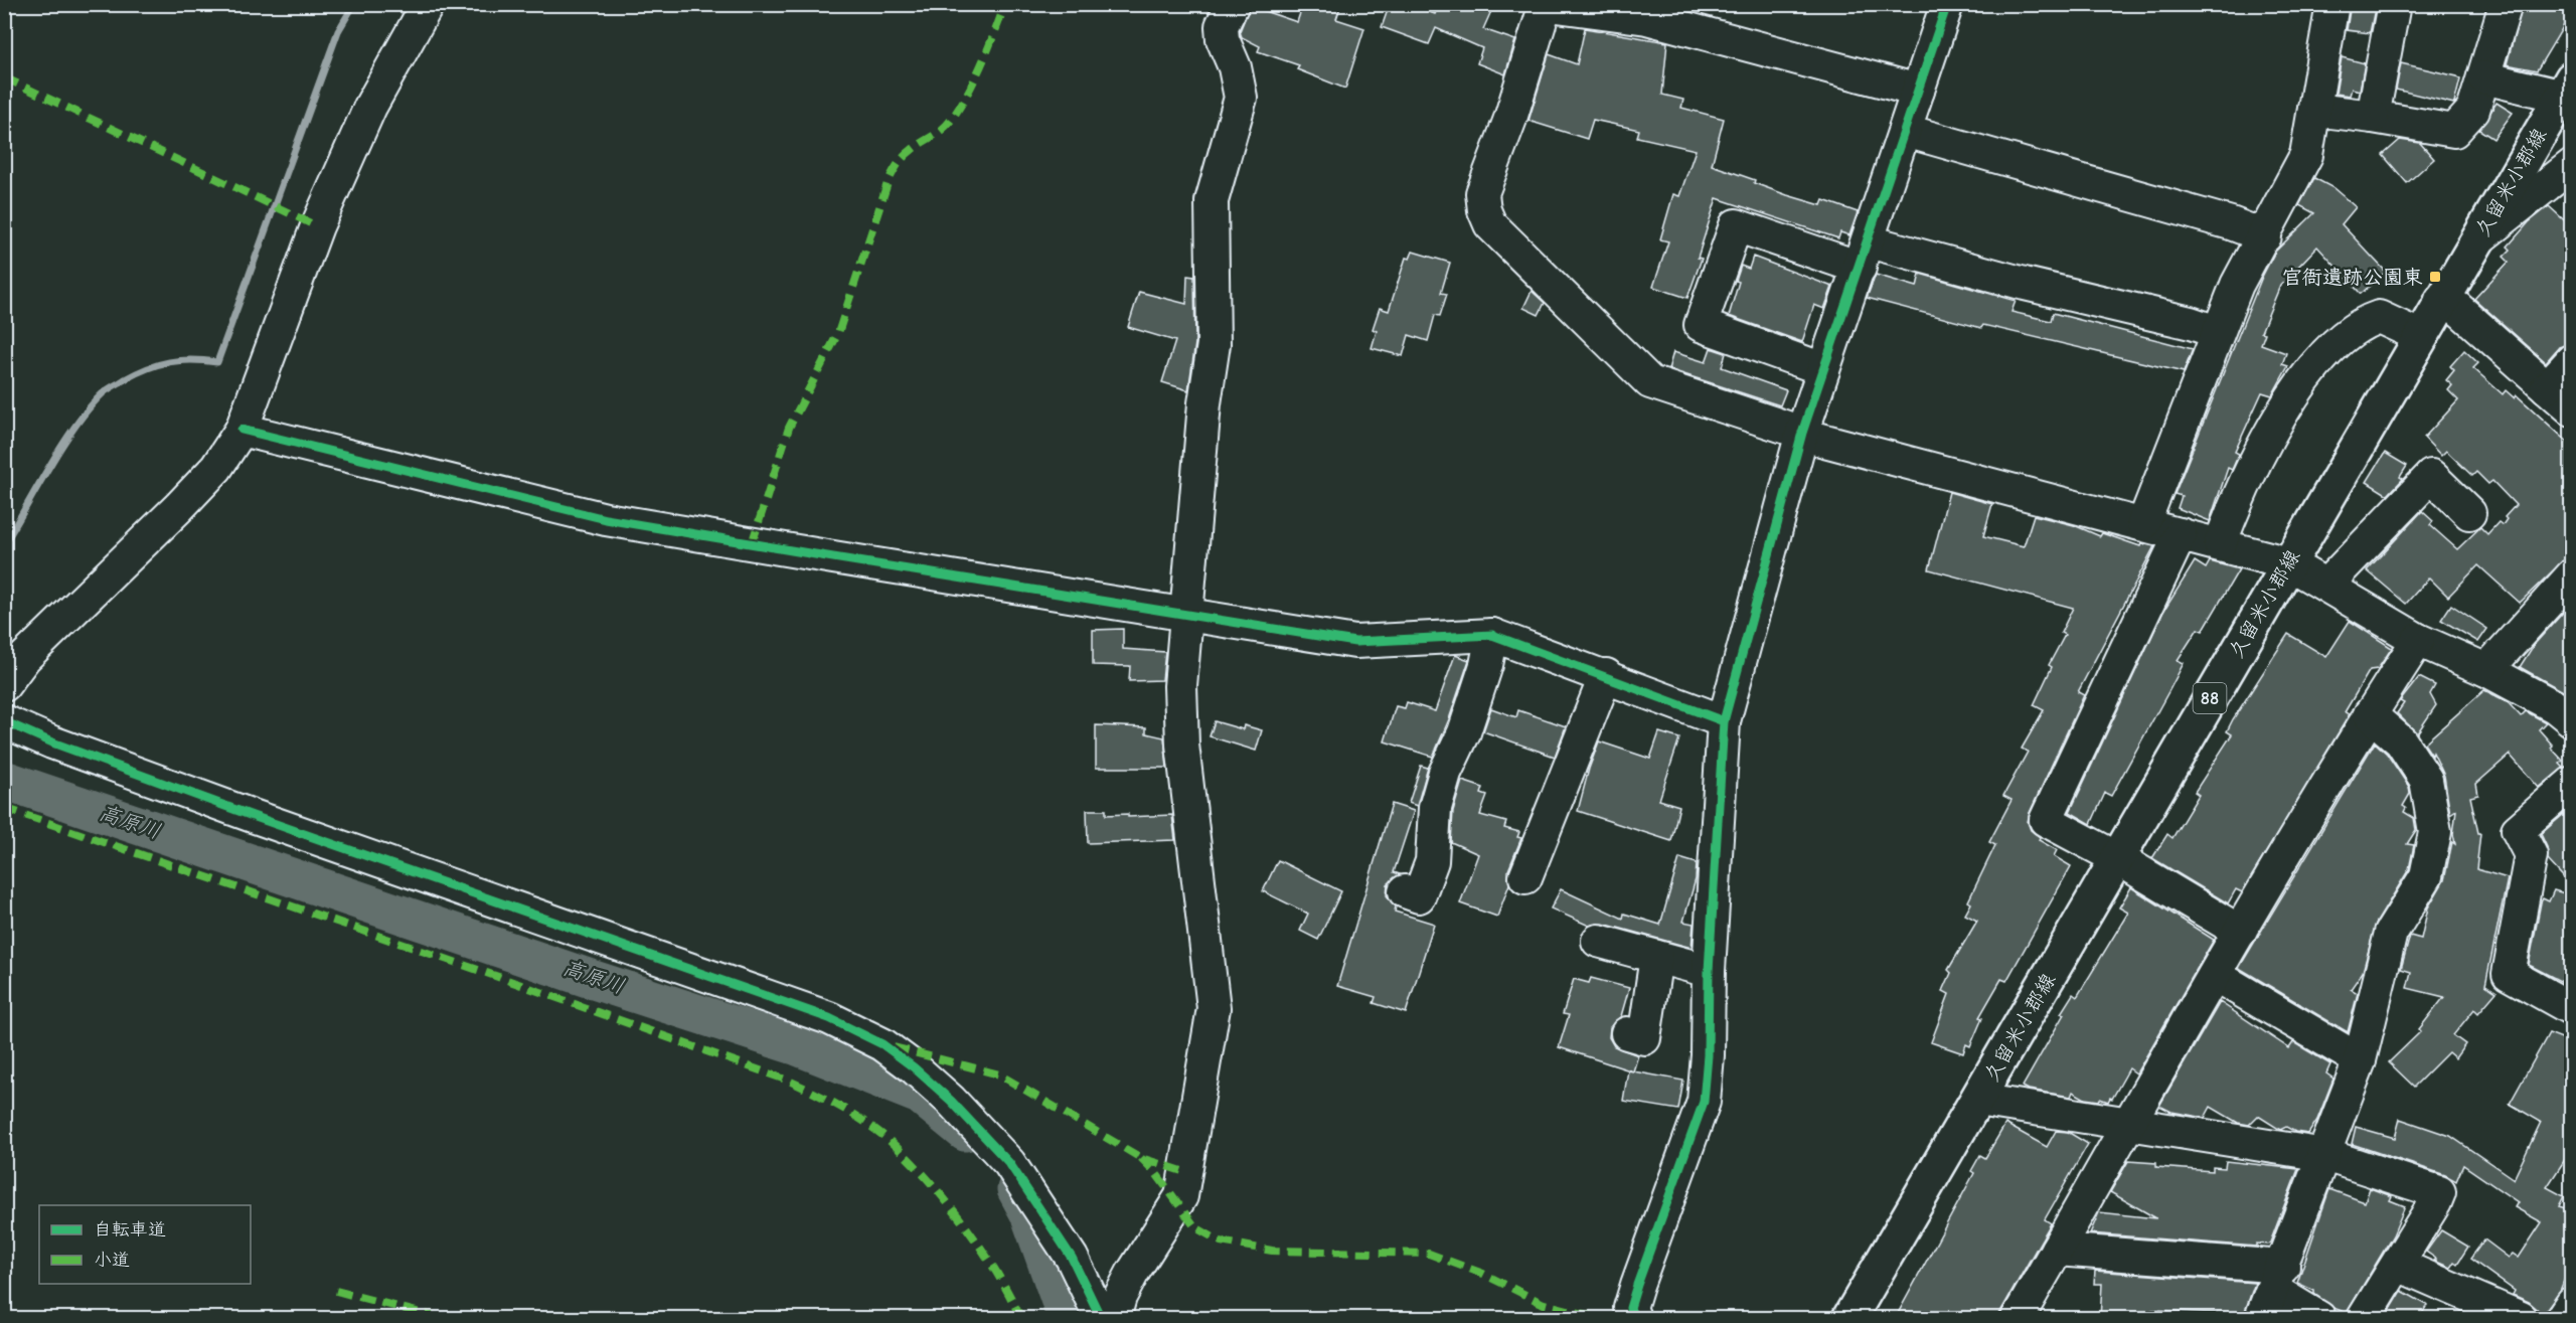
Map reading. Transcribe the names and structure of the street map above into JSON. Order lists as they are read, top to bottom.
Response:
{
  "streets": {
    "main road": ["久留米小郡線", "88"]
  },
  "water": ["高原川"],
  "places": {
    "transit": ["官衙遺跡公園東"]
  },
  "legend": ["自転車道", "小道"]
}
